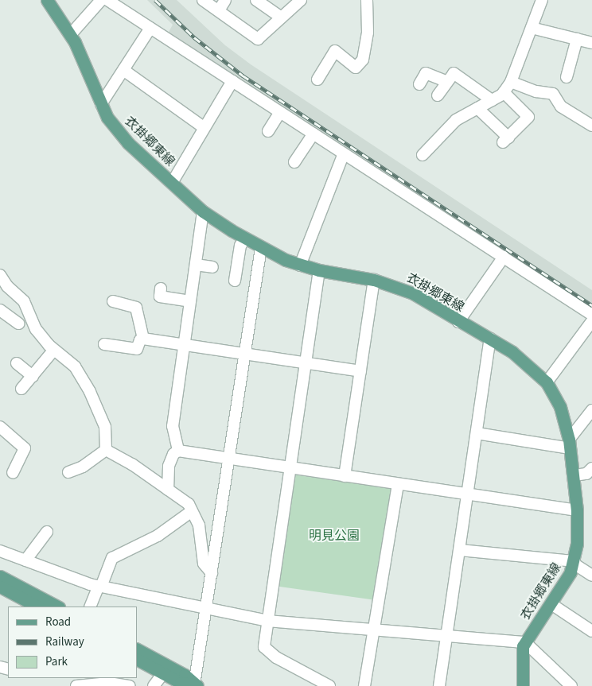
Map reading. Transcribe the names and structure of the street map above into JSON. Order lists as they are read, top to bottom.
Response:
{
  "streets": {
    "main road": ["衣掛郷東線"]
  },
  "parks": ["明見公園"],
  "legend": ["Road", "Railway", "Park"]
}
